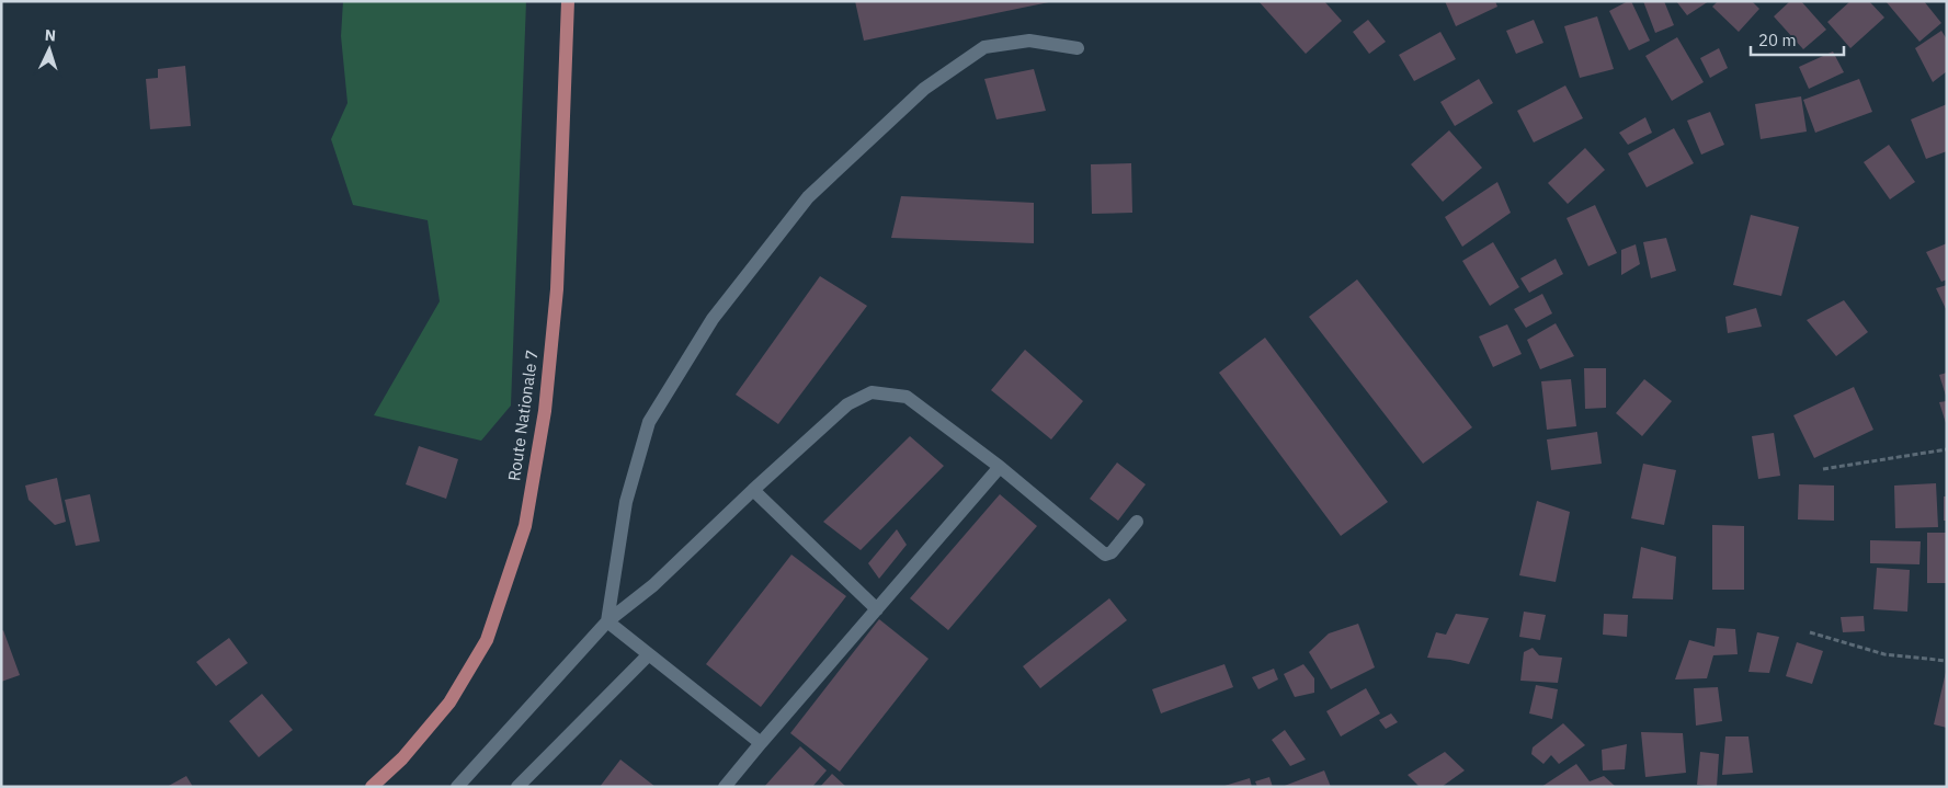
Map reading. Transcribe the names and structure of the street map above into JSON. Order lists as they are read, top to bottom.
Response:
{
  "streets": {
    "main road": ["Route Nationale 7"]
  },
  "scale_bar": "20 m",
  "north": "top"
}
